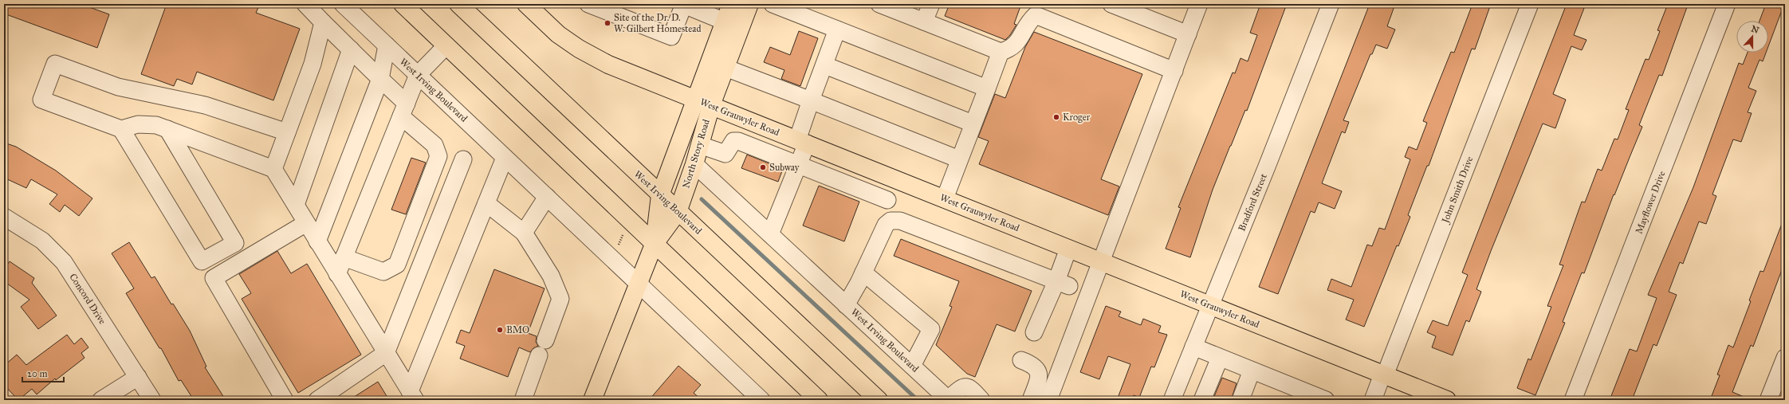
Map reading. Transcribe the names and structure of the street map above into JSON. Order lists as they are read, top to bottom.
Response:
{
  "streets": {
    "main road": ["West Irving Boulevard", "West Grauwyler Road", "North Story Road"],
    "street": [
      "John Smith Drive",
      "Bradford Street",
      "Mayflower Drive",
      "Concord Drive"
    ]
  },
  "crossings": [
    ["West Irving Boulevard", "North Story Road"],
    ["West Grauwyler Road", "North Story Road"],
    ["West Grauwyler Road", "John Smith Drive"],
    ["West Grauwyler Road", "Bradford Street"]
  ],
  "places": [
    "Site of the Dr. D. W. Gilbert Homestead",
    "Kroger",
    "Subway",
    "BMO"
  ],
  "scale_bar": "20 m",
  "north": "top"
}
